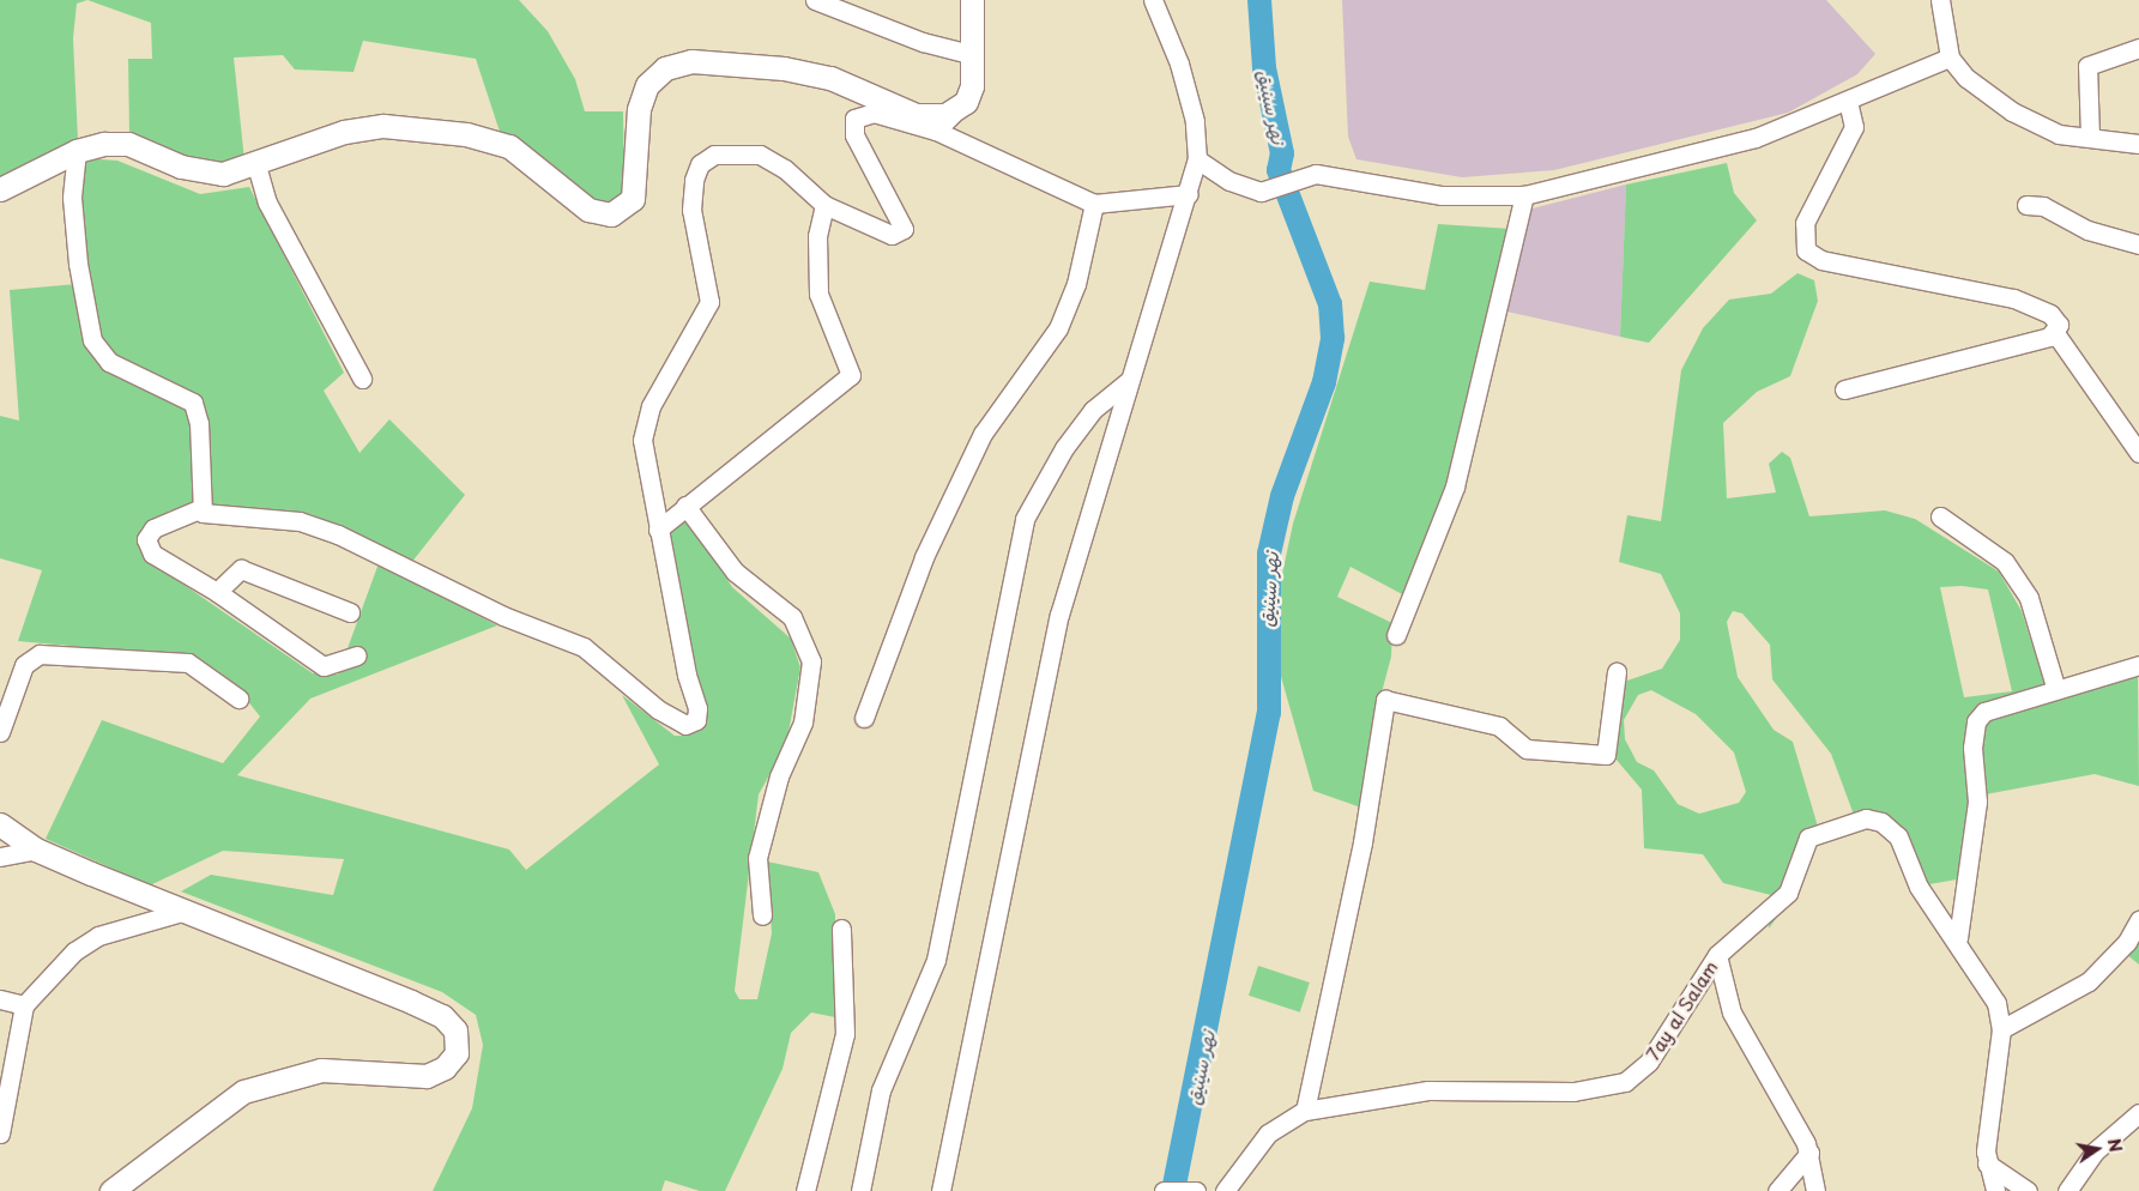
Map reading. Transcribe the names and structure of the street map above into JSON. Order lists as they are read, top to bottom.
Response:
{
  "streets": {
    "street": ["7ay al Salam"]
  },
  "water": ["نهر سينيق"],
  "north": "right"
}
